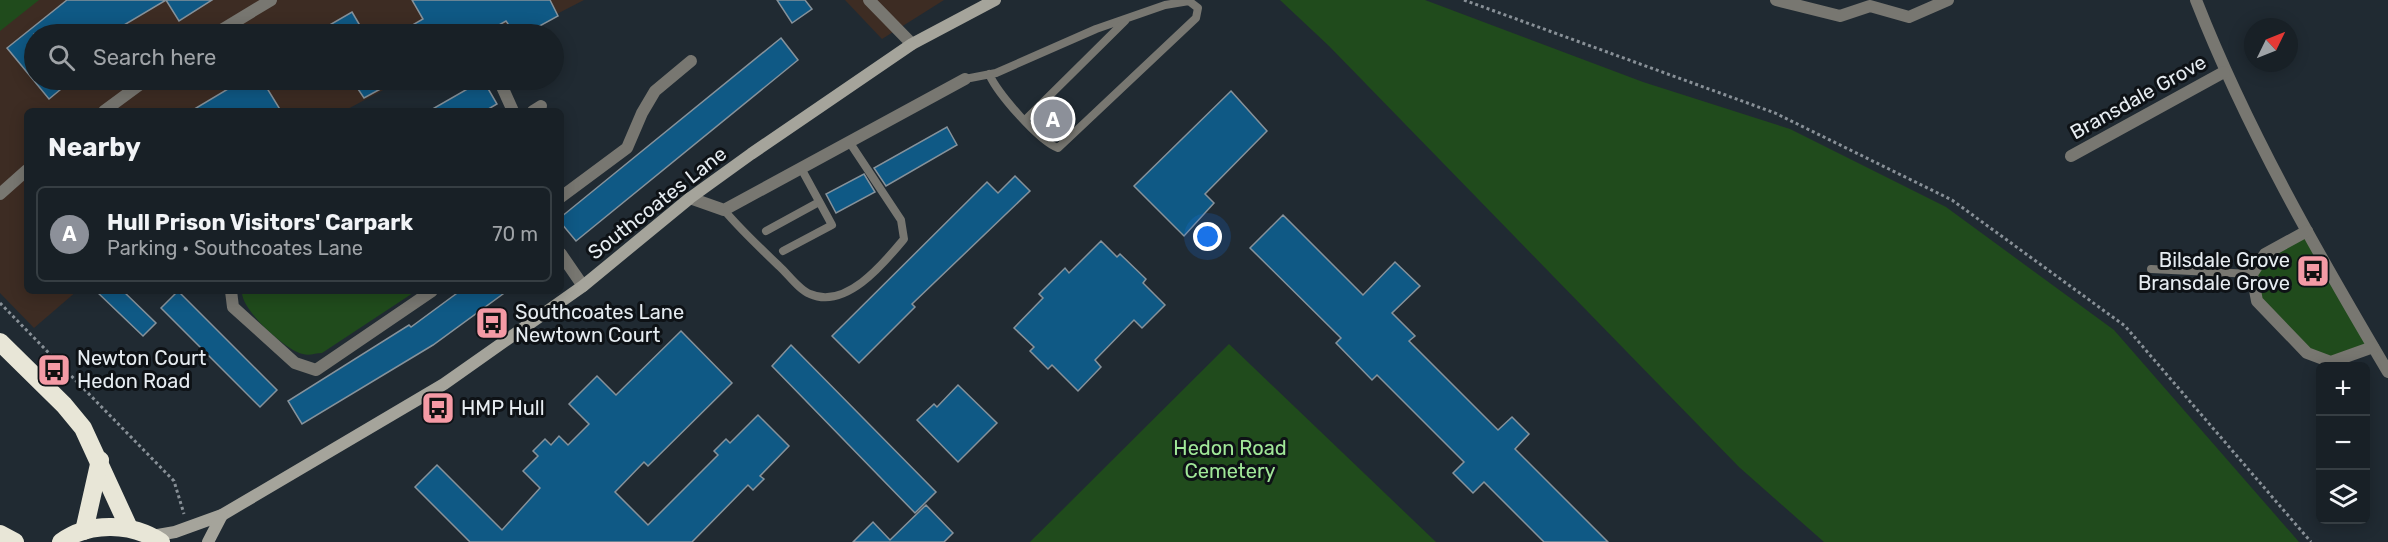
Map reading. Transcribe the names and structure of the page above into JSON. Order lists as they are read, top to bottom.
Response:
{
  "streets": {
    "street": ["Bransdale Grove", "Southcoates Lane"]
  },
  "parks": ["Hedon Road Cemetery"],
  "places": {
    "bus stop": [
      "Bilsdale Grove Bransdale Grove",
      "Southcoates Lane Newtown Court",
      "Newton Court Hedon Road",
      "HMP Hull"
    ]
  },
  "north": "top right",
  "page": {
    "search": "Search here",
    "pins": "A",
    "heading": "Nearby",
    "list": [
      {
        "mark": "A",
        "name": "Hull Prison Visitors' Carpark",
        "note": "Parking · Southcoates Lane",
        "value": "70 m"
      }
    ],
    "map_buttons": ["+", "−"]
  }
}
